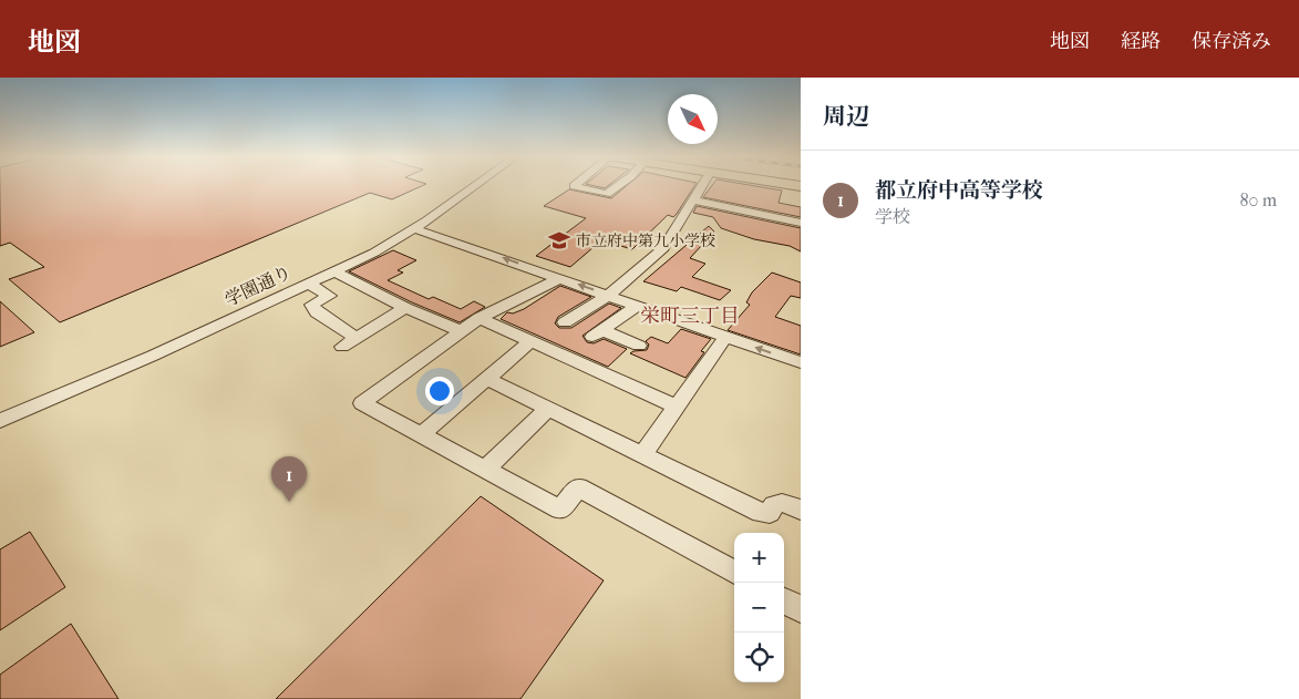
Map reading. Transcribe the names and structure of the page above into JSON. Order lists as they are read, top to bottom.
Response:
{
  "streets": {
    "street": ["学園通り"]
  },
  "districts": ["栄町三丁目"],
  "places": {
    "school or university": ["市立府中第九小学校"]
  },
  "north": "bottom right",
  "page": {
    "header": "地図",
    "nav": ["地図", "経路", "保存済み"],
    "heading": "周辺",
    "list": [
      {
        "mark": "1",
        "name": "都立府中高等学校",
        "note": "学校",
        "value": "80 m"
      }
    ],
    "pins": "1",
    "map_buttons": ["+", "−"]
  }
}
